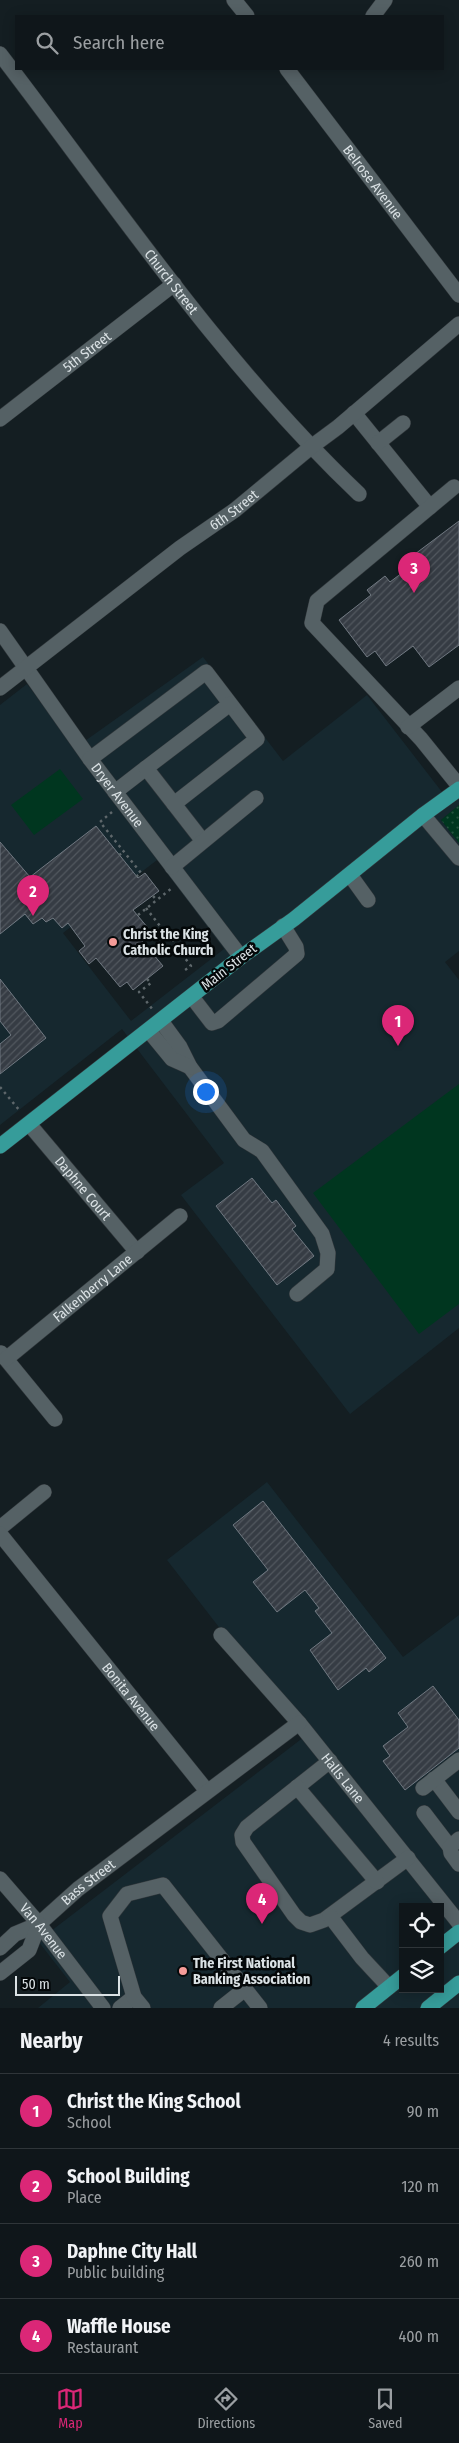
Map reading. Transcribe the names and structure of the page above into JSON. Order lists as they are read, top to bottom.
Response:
{
  "streets": {
    "main road": ["Main Street"],
    "street": [
      "Belrose Avenue",
      "Church Street",
      "5th Street",
      "6th Street",
      "Dryer Avenue",
      "Daphne Court",
      "Falkenberry Lane",
      "Bonita Avenue",
      "Halls Lane",
      "Bass Street",
      "Van Avenue"
    ]
  },
  "crossings": [
    ["Church Street", "5th Street"],
    ["Church Street", "6th Street"],
    ["6th Street", "Dryer Avenue"],
    ["Dryer Avenue", "Main Street"],
    ["Main Street", "Daphne Court"],
    ["Daphne Court", "Falkenberry Lane"],
    ["Bonita Avenue", "Bass Street"],
    ["Bass Street", "Van Avenue"]
  ],
  "places": ["Christ the King Catholic Church", "The First National Banking Association"],
  "scale_bar": "50 m",
  "page": {
    "search": "Search here",
    "pins": [
      "3",
      "2",
      "1",
      "4"
    ],
    "scale": "50 m",
    "heading": ["Nearby", "4 results"],
    "list": [
      {
        "mark": "1",
        "name": "Christ the King School",
        "note": "School",
        "value": "90 m"
      },
      {
        "mark": "2",
        "name": "School Building",
        "note": "Place",
        "value": "120 m"
      },
      {
        "mark": "3",
        "name": "Daphne City Hall",
        "note": "Public building",
        "value": "260 m"
      },
      {
        "mark": "4",
        "name": "Waffle House",
        "note": "Restaurant",
        "value": "400 m"
      }
    ],
    "nav": ["Map", "Directions", "Saved"]
  }
}
